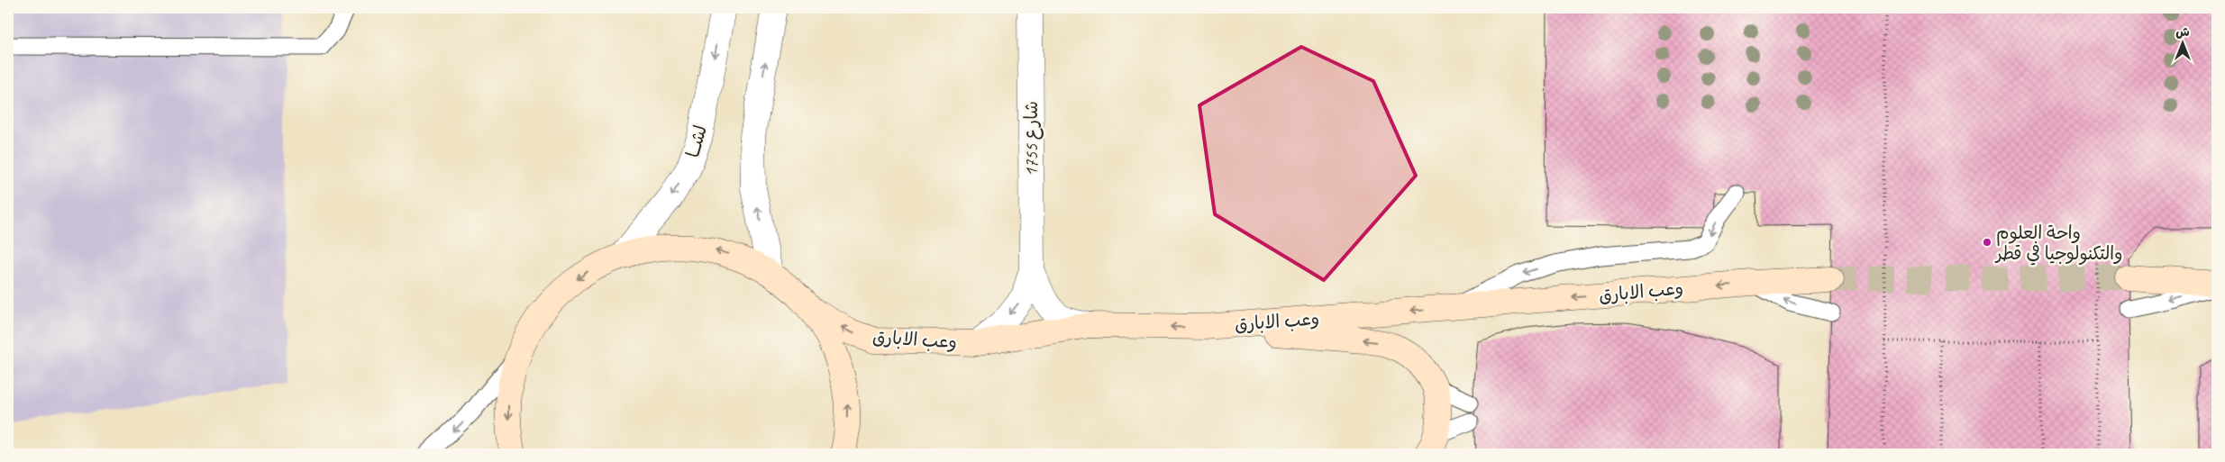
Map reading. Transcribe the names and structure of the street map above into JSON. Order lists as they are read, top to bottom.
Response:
{
  "streets": {
    "street": ["شارع 1755", "لشــا", "وعب الابارق"]
  },
  "crossings": [
    ["شارع 1755", "وعب الابارق"]
  ],
  "one_way": ["وعب الابارق"],
  "places": ["واحة العلوم والتكنولوجيا في قطر"],
  "north": "top"
}
